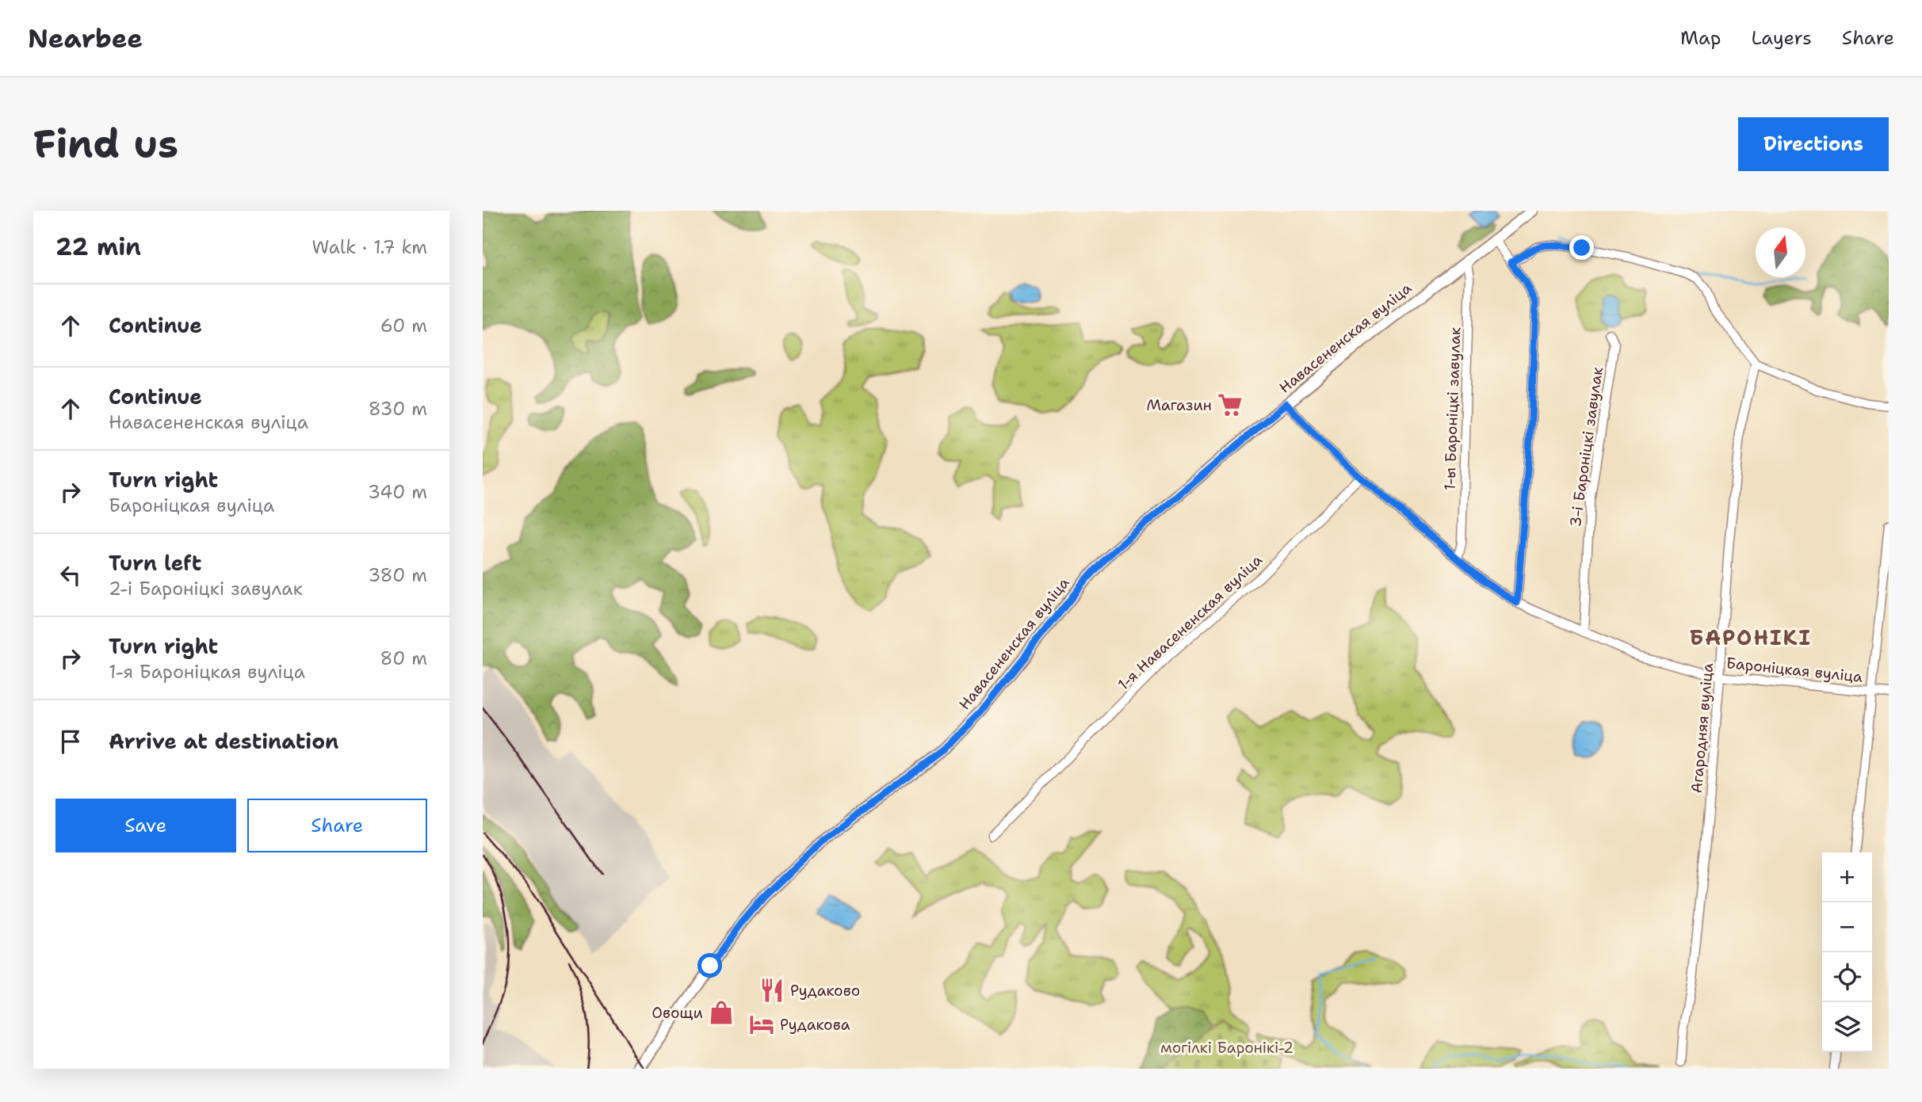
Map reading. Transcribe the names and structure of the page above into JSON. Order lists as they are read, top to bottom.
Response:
{
  "streets": {
    "main road": ["Навасененская вуліца"],
    "street": [
      "1-ы Бароніцкі завулак",
      "3-і Бароніцкі завулак",
      "1-я Навасененская вуліца",
      "Бароніцкая вуліца",
      "Агародняя вуліца"
    ]
  },
  "crossings": [
    ["Навасененская вуліца", "1-ы Бароніцкі завулак"],
    ["Навасененская вуліца", "Бароніцкая вуліца"],
    ["1-ы Бароніцкі завулак", "Бароніцкая вуліца"],
    ["3-і Бароніцкі завулак", "Бароніцкая вуліца"],
    ["1-я Навасененская вуліца", "Бароніцкая вуліца"],
    ["Бароніцкая вуліца", "Агародняя вуліца"]
  ],
  "districts": ["БАРОНІКІ"],
  "parks": ["могілкі Баронікі-2"],
  "places": {
    "supermarket": ["Магазин"],
    "restaurant": ["Рудаково"],
    "shop": ["Овощи"],
    "hotel": ["Рудакова"]
  },
  "north": "top",
  "page": {
    "header": "Nearbee",
    "nav": ["Map", "Layers", "Share"],
    "buttons": [
      "Directions",
      ["Save", "Share"]
    ],
    "title": "Find us",
    "heading": ["22 min", "Walk · 1.7 km"],
    "list": [
      ["Continue", "60 m"],
      ["Continue", "Навасененская вуліца", "830 m"],
      ["Turn right", "Бароніцкая вуліца", "340 m"],
      ["Turn left", "2-і Бароніцкі завулак", "380 m"],
      ["Turn right", "1-я Бароніцкая вуліца", "80 m"],
      "Arrive at destination"
    ],
    "map_buttons": ["+", "−"]
  }
}
